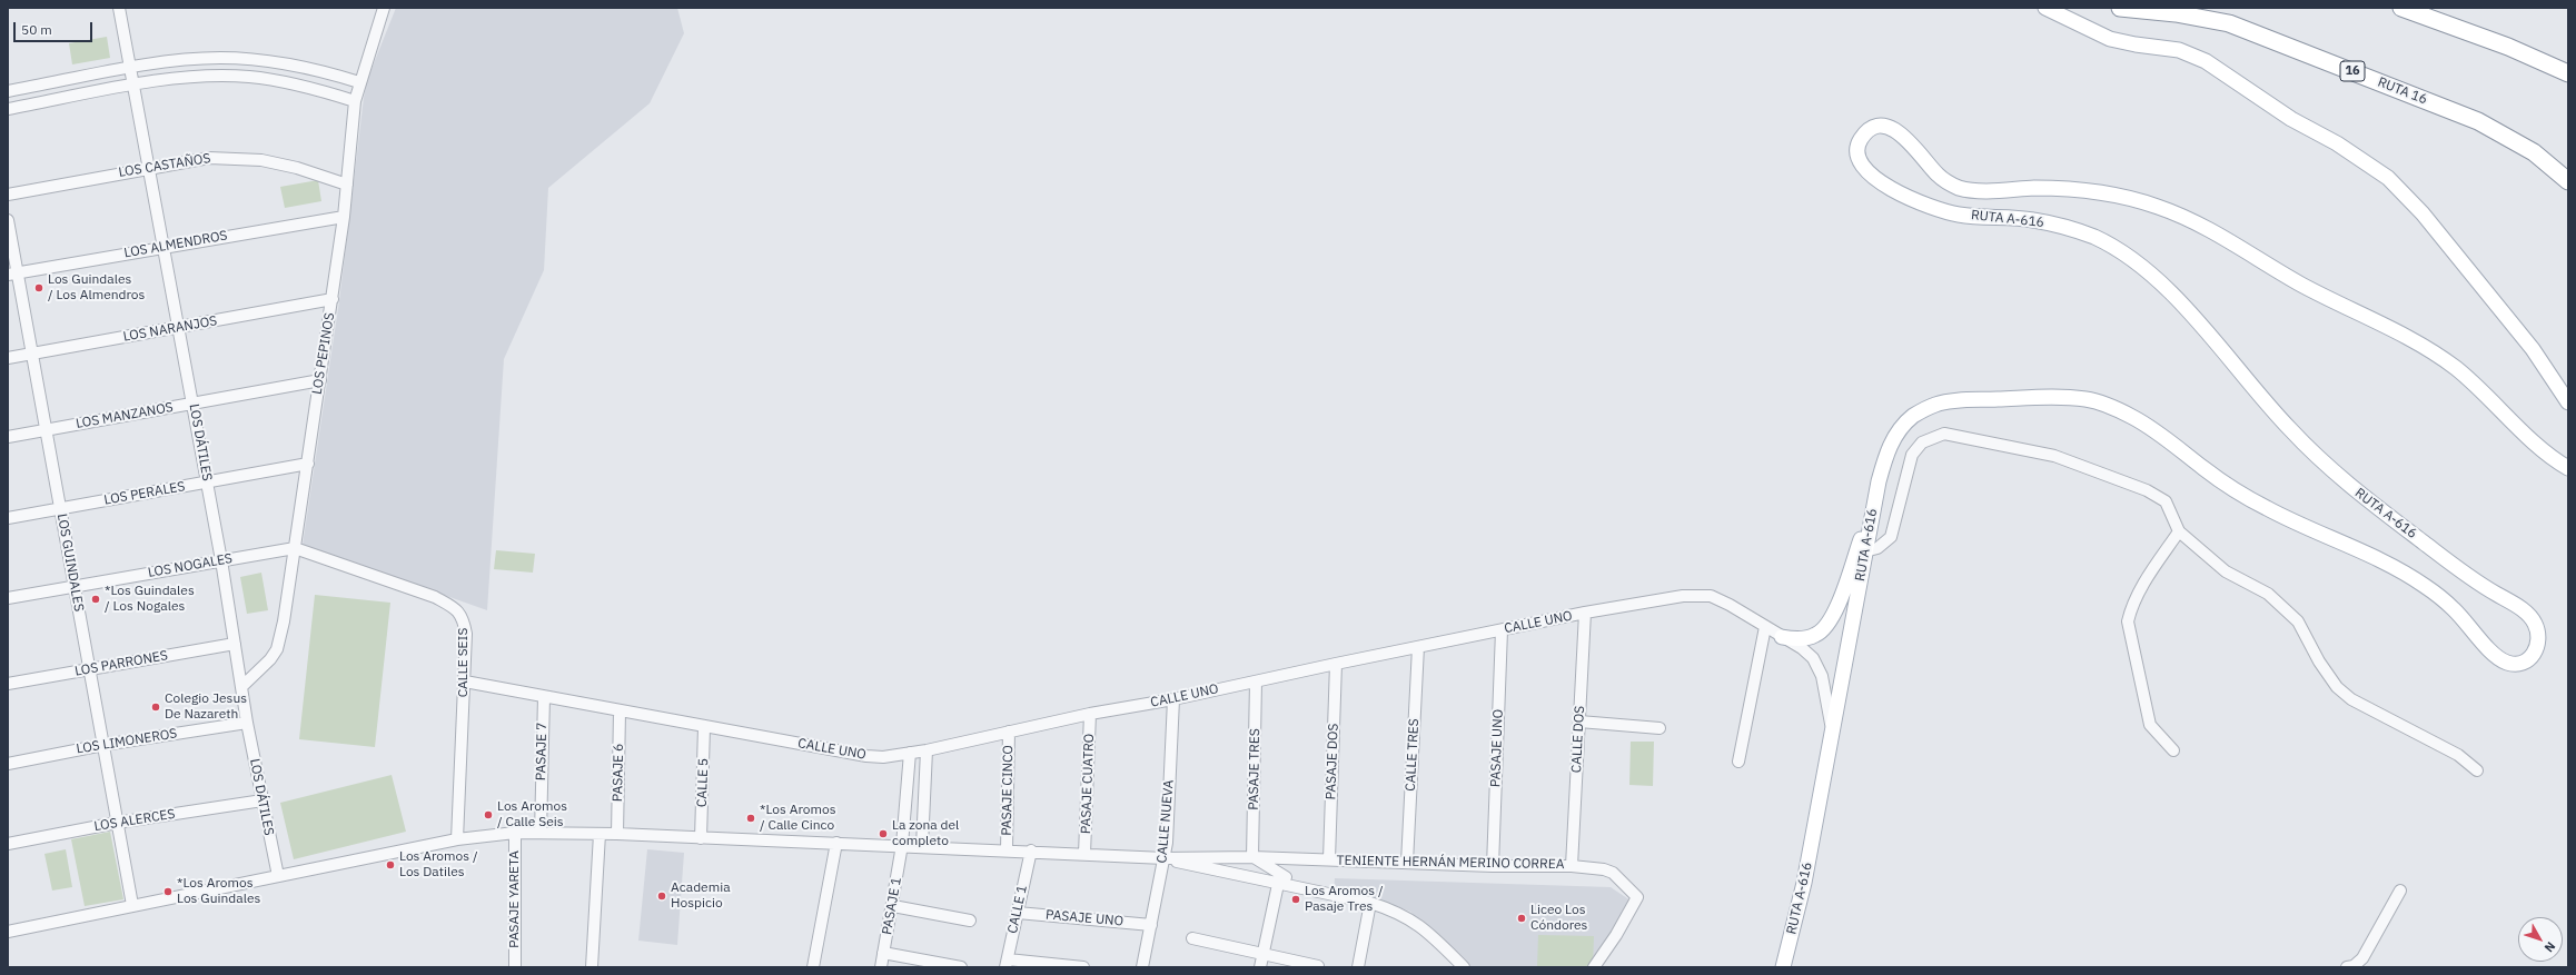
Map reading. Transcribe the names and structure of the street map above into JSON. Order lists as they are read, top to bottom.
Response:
{
  "streets": {
    "highway": ["16", "RUTA 16"],
    "main road": ["RUTA A-616"],
    "street": [
      "LOS CASTAÑOS",
      "LOS ALMENDROS",
      "LOS NARANJOS",
      "LOS PEPINOS",
      "LOS MANZANOS",
      "LOS DÁTILES",
      "LOS PERALES",
      "LOS GUINDALES",
      "LOS NOGALES",
      "CALLE UNO",
      "CALLE SEIS",
      "LOS PARRONES",
      "CALLE DOS",
      "LOS LIMONEROS",
      "PASAJE UNO",
      "PASAJE 7",
      "CALLE TRES",
      "PASAJE DOS",
      "PASAJE TRES",
      "PASAJE 6",
      "CALLE 5",
      "PASAJE CUATRO",
      "PASAJE CINCO",
      "LOS ALERCES",
      "CALLE NUEVA",
      "TENIENTE HERNÁN MERINO CORREA",
      "PASAJE YARETA",
      "PASAJE 1",
      "CALLE 1"
    ]
  },
  "crossings": [
    ["LOS CASTAÑOS", "LOS PEPINOS"],
    ["LOS CASTAÑOS", "LOS DÁTILES"],
    ["RUTA A-616", "CALLE UNO"],
    ["LOS ALMENDROS", "LOS PEPINOS"],
    ["LOS ALMENDROS", "LOS DÁTILES"],
    ["LOS ALMENDROS", "LOS GUINDALES"],
    ["LOS NARANJOS", "LOS PEPINOS"],
    ["LOS NARANJOS", "LOS DÁTILES"],
    ["LOS NARANJOS", "LOS GUINDALES"],
    ["LOS PEPINOS", "LOS MANZANOS"],
    ["LOS PEPINOS", "LOS DÁTILES"],
    ["LOS PEPINOS", "LOS PERALES"],
    ["LOS PEPINOS", "LOS NOGALES"],
    ["LOS PEPINOS", "CALLE SEIS"],
    ["LOS MANZANOS", "LOS DÁTILES"],
    ["LOS MANZANOS", "LOS GUINDALES"],
    ["LOS DÁTILES", "LOS PERALES"],
    ["LOS DÁTILES", "LOS NOGALES"],
    ["LOS DÁTILES", "LOS PARRONES"],
    ["LOS DÁTILES", "LOS LIMONEROS"],
    ["LOS DÁTILES", "LOS ALERCES"],
    ["LOS DÁTILES", "TENIENTE HERNÁN MERINO CORREA"],
    ["LOS PERALES", "LOS GUINDALES"],
    ["LOS GUINDALES", "LOS NOGALES"],
    ["LOS GUINDALES", "LOS PARRONES"],
    ["LOS GUINDALES", "LOS LIMONEROS"],
    ["LOS GUINDALES", "LOS ALERCES"],
    ["LOS GUINDALES", "TENIENTE HERNÁN MERINO CORREA"],
    ["LOS NOGALES", "CALLE SEIS"],
    ["CALLE UNO", "CALLE SEIS"],
    ["CALLE UNO", "CALLE DOS"],
    ["CALLE UNO", "PASAJE UNO"],
    ["CALLE UNO", "PASAJE 7"],
    ["CALLE UNO", "CALLE TRES"],
    ["CALLE UNO", "PASAJE DOS"],
    ["CALLE UNO", "PASAJE TRES"],
    ["CALLE UNO", "PASAJE 6"],
    ["CALLE UNO", "CALLE 5"],
    ["CALLE UNO", "PASAJE CUATRO"],
    ["CALLE UNO", "PASAJE CINCO"],
    ["CALLE UNO", "CALLE NUEVA"],
    ["CALLE UNO", "PASAJE 1"],
    ["CALLE SEIS", "TENIENTE HERNÁN MERINO CORREA"],
    ["CALLE DOS", "TENIENTE HERNÁN MERINO CORREA"],
    ["PASAJE UNO", "CALLE NUEVA"],
    ["PASAJE UNO", "TENIENTE HERNÁN MERINO CORREA"],
    ["PASAJE UNO", "CALLE 1"],
    ["PASAJE 7", "TENIENTE HERNÁN MERINO CORREA"],
    ["CALLE TRES", "TENIENTE HERNÁN MERINO CORREA"],
    ["PASAJE DOS", "TENIENTE HERNÁN MERINO CORREA"],
    ["PASAJE TRES", "TENIENTE HERNÁN MERINO CORREA"],
    ["PASAJE 6", "TENIENTE HERNÁN MERINO CORREA"],
    ["CALLE 5", "TENIENTE HERNÁN MERINO CORREA"],
    ["PASAJE CUATRO", "TENIENTE HERNÁN MERINO CORREA"],
    ["PASAJE CINCO", "TENIENTE HERNÁN MERINO CORREA"],
    ["CALLE NUEVA", "TENIENTE HERNÁN MERINO CORREA"],
    ["TENIENTE HERNÁN MERINO CORREA", "PASAJE YARETA"],
    ["TENIENTE HERNÁN MERINO CORREA", "PASAJE 1"],
    ["TENIENTE HERNÁN MERINO CORREA", "CALLE 1"]
  ],
  "places": [
    "Los Guindales / Los Almendros",
    "*Los Guindales / Los Nogales",
    "Colegio Jesus De Nazareth",
    "Los Aromos / Calle Seis",
    "*Los Aromos / Calle Cinco",
    "La zona del completo",
    "Los Aromos / Los Datiles",
    "*Los Aromos Los Guindales",
    "Academia Hospicio",
    "Los Aromos / Pasaje Tres",
    "Liceo Los Cóndores"
  ],
  "scale_bar": "50 m",
  "north": "bottom right"
}
